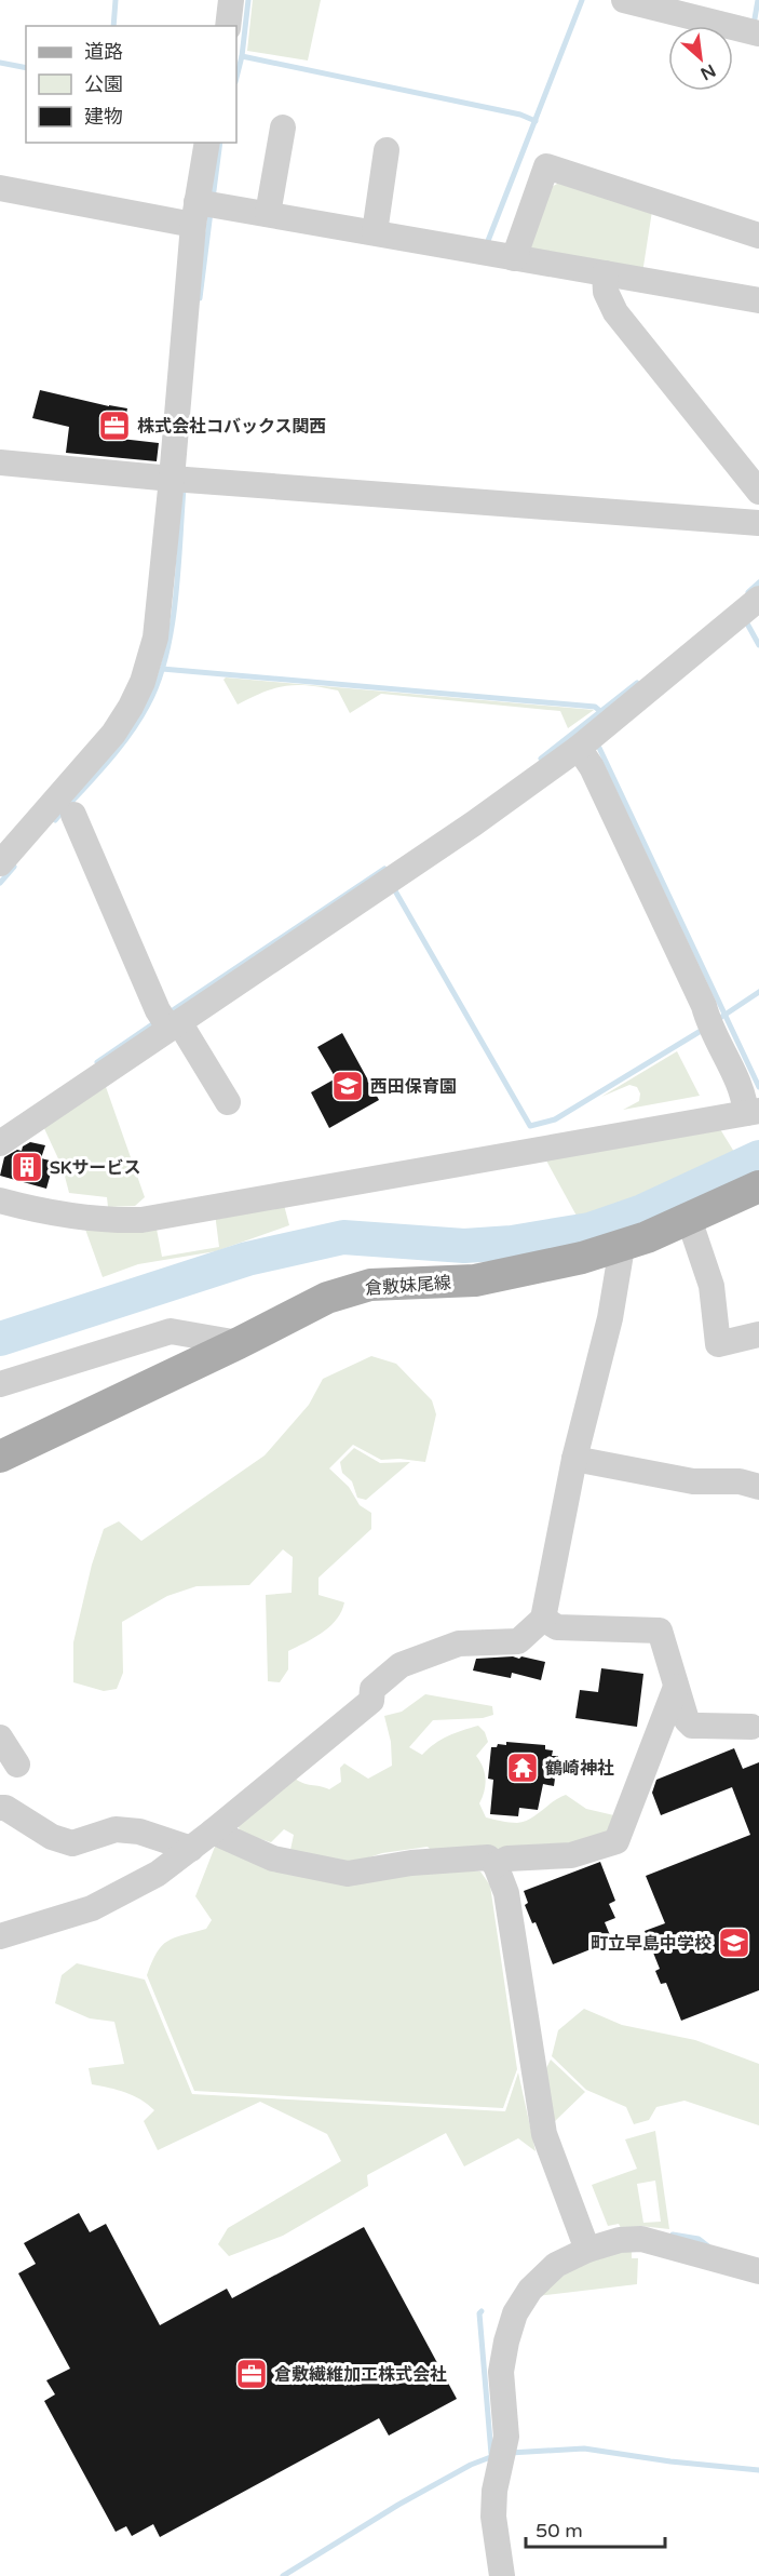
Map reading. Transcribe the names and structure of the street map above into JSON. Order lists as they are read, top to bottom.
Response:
{
  "streets": {
    "main road": ["倉敷妹尾線"]
  },
  "places": {
    "office": ["株式会社コバックス関西", "倉敷繊維加工株式会社"],
    "school or university": ["西田保育園", "町立早島中学校"],
    "building": ["SKサービス"],
    "temple": ["鶴崎神社"]
  },
  "legend": ["道路", "公園", "建物"],
  "scale_bar": "50 m",
  "north": "bottom right"
}
